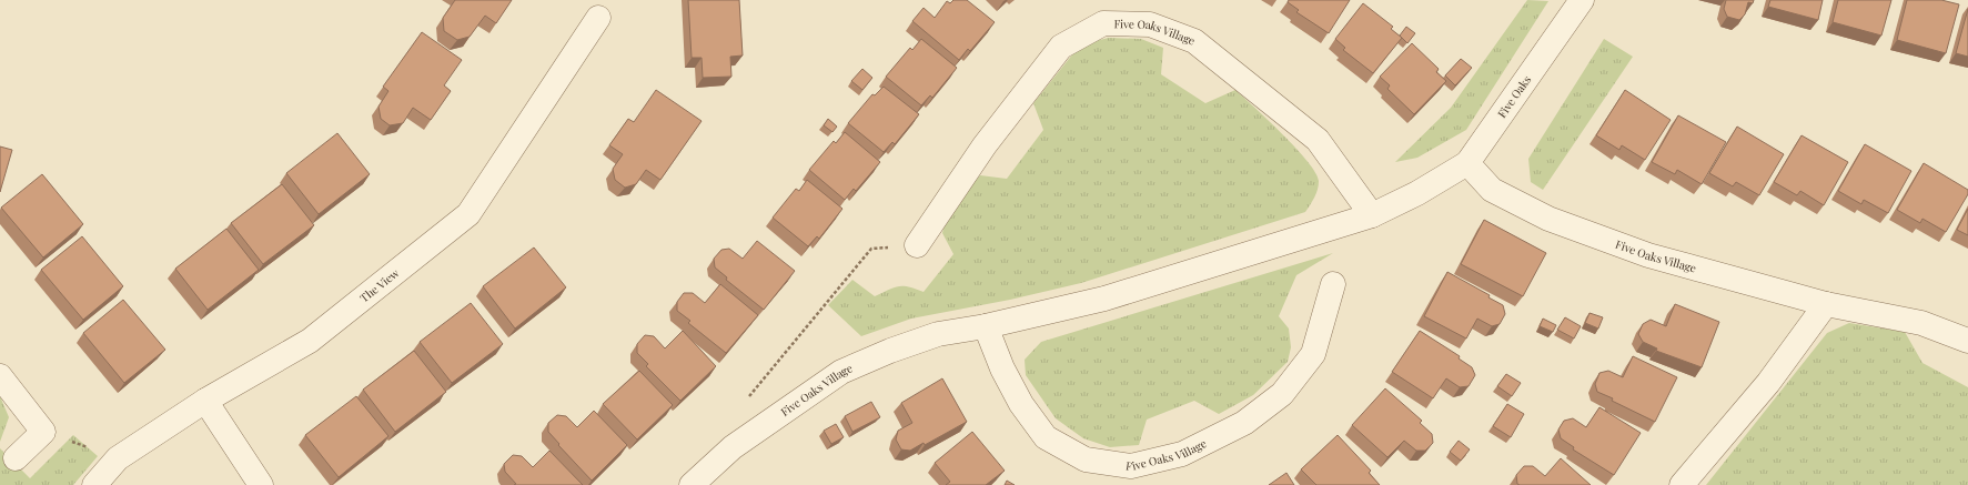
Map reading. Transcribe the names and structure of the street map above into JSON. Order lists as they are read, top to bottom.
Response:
{
  "streets": {
    "street": ["Five Oaks Village", "Five Oaks", "The View"]
  },
  "crossings": [
    ["Five Oaks Village", "Five Oaks"]
  ]
}
